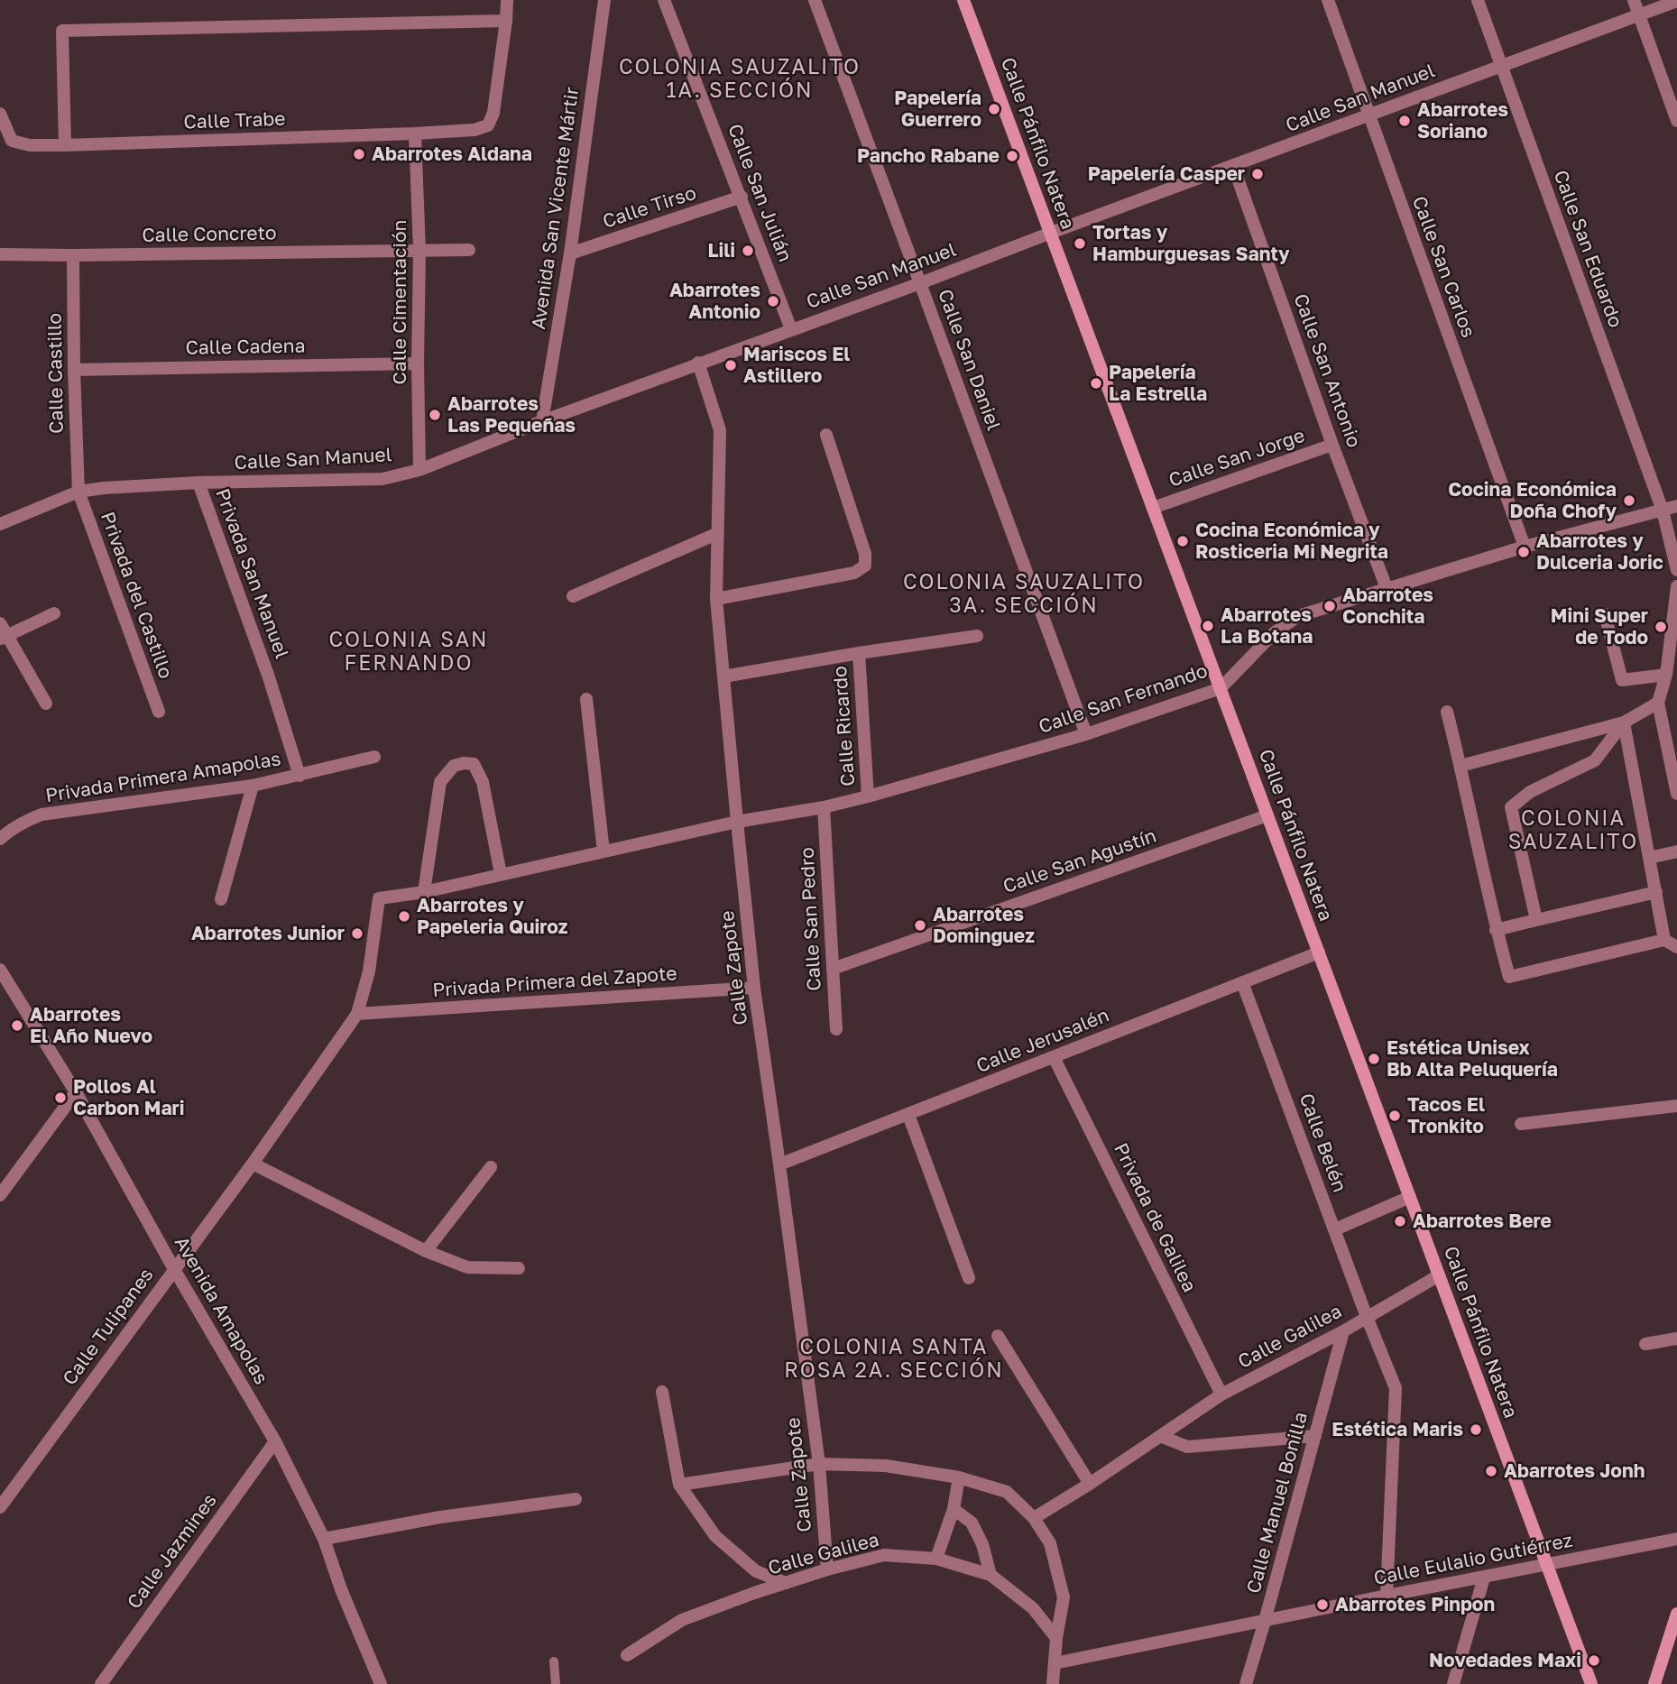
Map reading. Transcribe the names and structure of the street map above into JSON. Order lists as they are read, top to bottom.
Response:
{
  "streets": {
    "main road": ["Calle Pánfilo Natera"],
    "street": [
      "Calle San Manuel",
      "Calle Trabe",
      "Calle San Julián",
      "Calle Tirso",
      "Avenida San Vicente Mártir",
      "Calle Concreto",
      "Calle San Eduardo",
      "Calle San Carlos",
      "Calle Cimentación",
      "Calle Cadena",
      "Calle San Daniel",
      "Calle San Antonio",
      "Calle Castillo",
      "Calle San Jorge",
      "Privada San Manuel",
      "Privada del Castillo",
      "Calle San Fernando",
      "Calle Ricardo",
      "Privada Primera Amapolas",
      "Calle San Agustín",
      "Calle San Pedro",
      "Calle Zapote",
      "Privada Primera del Zapote",
      "Calle Jerusalén",
      "Calle Belén",
      "Privada de Galilea",
      "Avenida Amapolas",
      "Calle Tulipanes",
      "Calle Galilea",
      "Calle Manuel Bonilla",
      "Calle Jazmines",
      "Calle Eulalio Gutiérrez"
    ]
  },
  "crossings": [
    ["Calle San Manuel", "Calle Pánfilo Natera"],
    ["Calle San Manuel", "Calle San Julián"],
    ["Calle San Manuel", "Avenida San Vicente Mártir"],
    ["Calle San Manuel", "Calle San Eduardo"],
    ["Calle San Manuel", "Calle San Carlos"],
    ["Calle San Manuel", "Calle Cimentación"],
    ["Calle San Manuel", "Calle San Daniel"],
    ["Calle San Manuel", "Calle San Antonio"],
    ["Calle San Manuel", "Calle Castillo"],
    ["Calle San Manuel", "Privada San Manuel"],
    ["Calle San Manuel", "Privada del Castillo"],
    ["Calle San Manuel", "Calle Zapote"],
    ["Calle Trabe", "Calle Cimentación"],
    ["Calle Pánfilo Natera", "Calle San Jorge"],
    ["Calle Pánfilo Natera", "Calle San Fernando"],
    ["Calle Pánfilo Natera", "Calle San Agustín"],
    ["Calle Pánfilo Natera", "Calle Jerusalén"],
    ["Calle Pánfilo Natera", "Calle Galilea"],
    ["Calle Pánfilo Natera", "Calle Eulalio Gutiérrez"],
    ["Calle San Julián", "Calle Tirso"],
    ["Calle Tirso", "Avenida San Vicente Mártir"],
    ["Calle Concreto", "Calle Cimentación"],
    ["Calle Concreto", "Calle Castillo"],
    ["Calle San Eduardo", "Calle San Fernando"],
    ["Calle San Carlos", "Calle San Fernando"],
    ["Calle Cimentación", "Calle Cadena"],
    ["Calle Cadena", "Calle Castillo"],
    ["Calle San Daniel", "Calle San Fernando"],
    ["Calle San Antonio", "Calle San Jorge"],
    ["Calle San Antonio", "Calle San Fernando"],
    ["Calle Castillo", "Privada del Castillo"],
    ["Privada San Manuel", "Privada Primera Amapolas"],
    ["Calle San Fernando", "Calle Ricardo"],
    ["Calle San Fernando", "Calle San Pedro"],
    ["Calle San Fernando", "Calle Zapote"],
    ["Calle San Fernando", "Calle Tulipanes"],
    ["Calle San Agustín", "Calle San Pedro"],
    ["Calle Zapote", "Privada Primera del Zapote"],
    ["Calle Zapote", "Calle Jerusalén"],
    ["Calle Zapote", "Calle Galilea"],
    ["Privada Primera del Zapote", "Calle Tulipanes"],
    ["Calle Jerusalén", "Calle Belén"],
    ["Calle Jerusalén", "Privada de Galilea"],
    ["Calle Belén", "Calle Galilea"],
    ["Calle Belén", "Calle Eulalio Gutiérrez"],
    ["Privada de Galilea", "Calle Galilea"],
    ["Avenida Amapolas", "Calle Tulipanes"],
    ["Avenida Amapolas", "Calle Jazmines"],
    ["Calle Galilea", "Calle Manuel Bonilla"],
    ["Calle Manuel Bonilla", "Calle Eulalio Gutiérrez"]
  ],
  "districts": [
    "COLONIA SAUZALITO 1A. SECCIÓN",
    "COLONIA SAUZALITO 3A. SECCIÓN",
    "COLONIA SAN FERNANDO",
    "COLONIA SAUZALITO",
    "COLONIA SANTA ROSA 2A. SECCIÓN"
  ],
  "places": [
    "Papelería Guerrero",
    "Abarrotes Soriano",
    "Abarrotes Aldana",
    "Pancho Rabane",
    "Papelería Casper",
    "Tortas y Hamburguesas Santy",
    "Lili",
    "Abarrotes Antonio",
    "Mariscos El Astillero",
    "Papelería La Estrella",
    "Abarrotes Las Pequeñas",
    "Cocina Económica Doña Chofy",
    "Cocina Económica y Rosticeria Mi Negrita",
    "Abarrotes y Dulceria Joric",
    "Abarrotes Conchita",
    "Abarrotes La Botana",
    "Mini Super de Todo",
    "Abarrotes y Papeleria Quiroz",
    "Abarrotes Dominguez",
    "Abarrotes Junior",
    "Abarrotes El Año Nuevo",
    "Estética Unisex Bb Alta Peluquería",
    "Pollos Al Carbon Mari",
    "Tacos El Tronkito",
    "Abarrotes Bere",
    "Estética Maris",
    "Abarrotes Jonh",
    "Abarrotes Pinpon",
    "Novedades Maxi"
  ]
}
